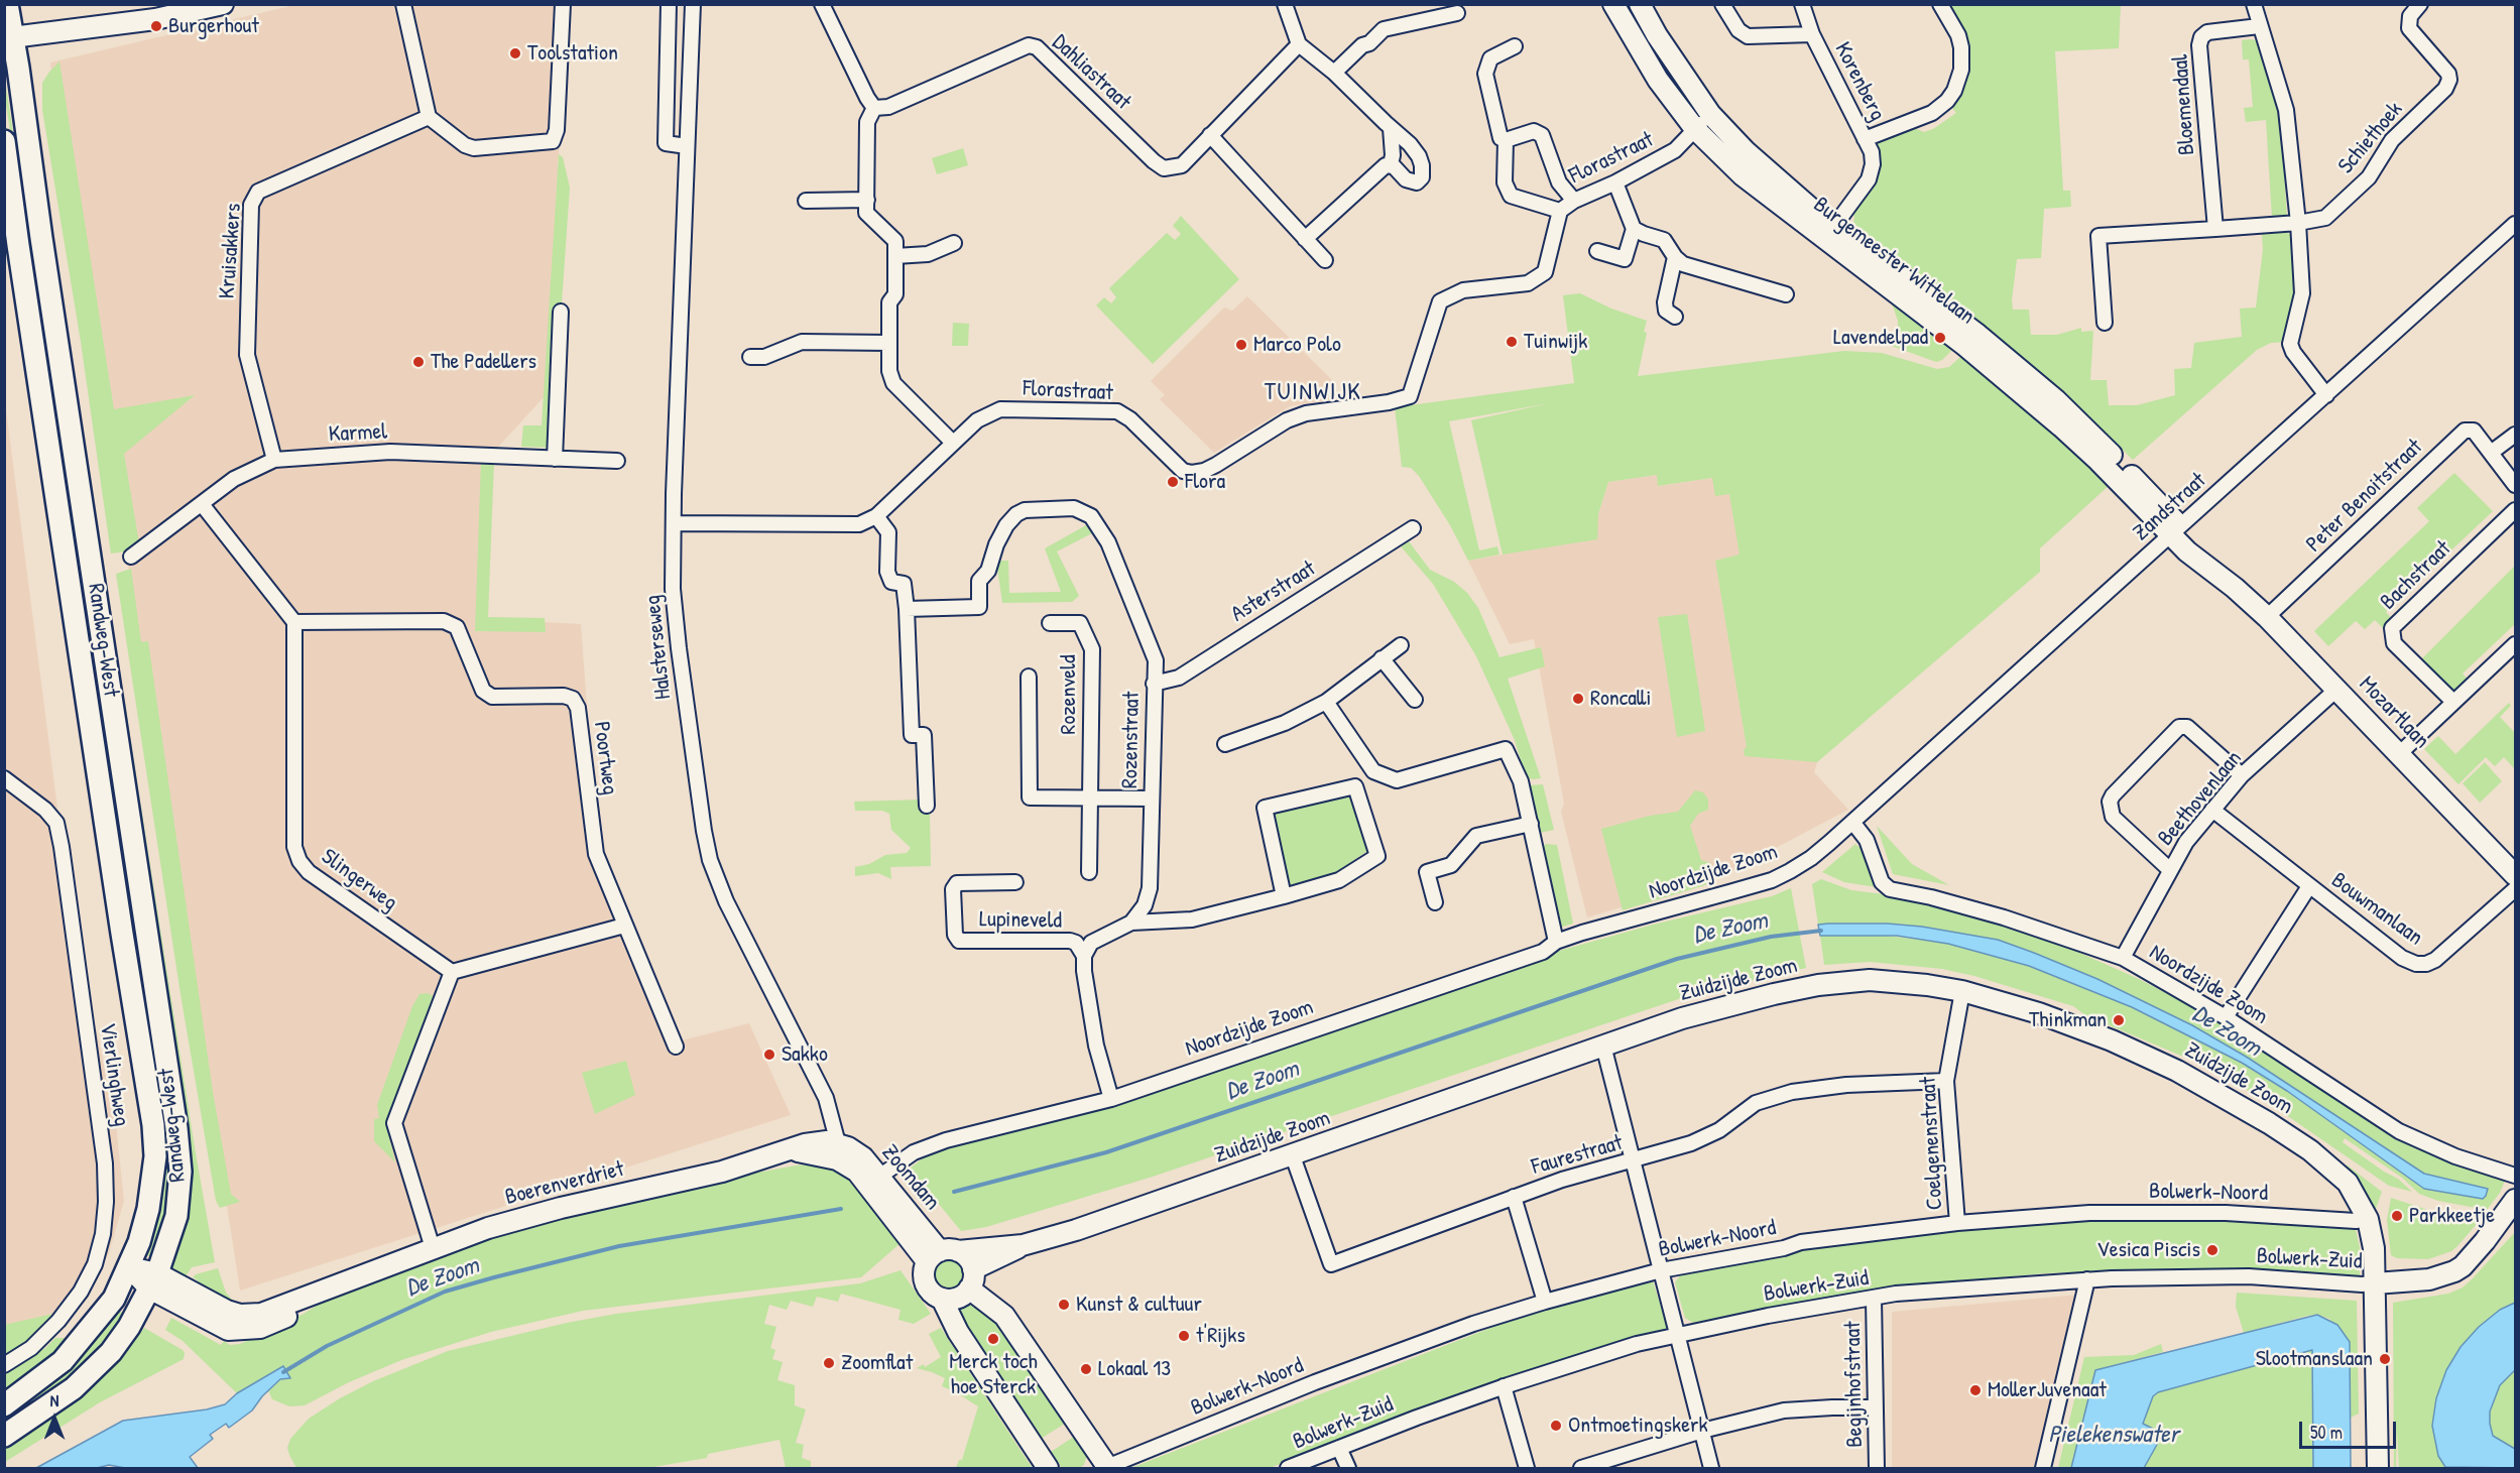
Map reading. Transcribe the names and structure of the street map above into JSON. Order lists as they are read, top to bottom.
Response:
{
  "streets": {
    "main road": [
      "Burgemeester Wittelaan",
      "Randweg-West",
      "Mozartlaan",
      "Zuidzijde Zoom",
      "Zoomdam",
      "Boerenverdriet"
    ],
    "street": [
      "Dahliastraat",
      "Korenberg",
      "Bloemendaal",
      "Schiethoek",
      "Florastraat",
      "Kruisakkers",
      "Karmel",
      "Peter Benoitstraat",
      "Zandstraat",
      "Bachstraat",
      "Asterstraat",
      "Halsterseweg",
      "Rozenveld",
      "Rozenstraat",
      "Poortweg",
      "Beethovenlaan",
      "Noordzijde Zoom",
      "Slingerweg",
      "Bouwmanlaan",
      "Lupineveld",
      "Vierlinghweg",
      "Coelgenenstraat",
      "Faurestraat",
      "Bolwerk-Noord",
      "Bolwerk-Zuid",
      "Begijnhofstraat"
    ]
  },
  "crossings": [
    ["Korenberg", "Burgemeester Wittelaan"],
    ["Florastraat", "Burgemeester Wittelaan"],
    ["Florastraat", "Halsterseweg"],
    ["Kruisakkers", "Karmel"],
    ["Burgemeester Wittelaan", "Zandstraat"],
    ["Burgemeester Wittelaan", "Mozartlaan"],
    ["Peter Benoitstraat", "Mozartlaan"],
    ["Zandstraat", "Mozartlaan"],
    ["Zandstraat", "Noordzijde Zoom"],
    ["Asterstraat", "Rozenstraat"],
    ["Randweg-West", "Boerenverdriet"],
    ["Halsterseweg", "Zoomdam"],
    ["Halsterseweg", "Boerenverdriet"],
    ["Mozartlaan", "Beethovenlaan"],
    ["Poortweg", "Slingerweg"],
    ["Beethovenlaan", "Noordzijde Zoom"],
    ["Beethovenlaan", "Bouwmanlaan"],
    ["Noordzijde Zoom", "Zoomdam"],
    ["Zuidzijde Zoom", "Coelgenenstraat"],
    ["Zuidzijde Zoom", "Faurestraat"],
    ["Zuidzijde Zoom", "Zoomdam"],
    ["Zuidzijde Zoom", "Bolwerk-Noord"],
    ["Zuidzijde Zoom", "Bolwerk-Zuid"],
    ["Coelgenenstraat", "Faurestraat"],
    ["Coelgenenstraat", "Bolwerk-Noord"],
    ["Zoomdam", "Boerenverdriet"],
    ["Bolwerk-Zuid", "Begijnhofstraat"]
  ],
  "districts": ["TUINWIJK"],
  "water": ["De Zoom", "Pielekenswater"],
  "places": [
    "Burgerhout",
    "Toolstation",
    "Lavendelpad",
    "Tuinwijk",
    "Marco Polo",
    "The Padellers",
    "Flora",
    "Roncalli",
    "Thinkman",
    "Sakko",
    "Parkkeetje",
    "Vesica Piscis",
    "Kunst & cultuur",
    "t'Rijks",
    "Merck toch hoe Sterck",
    "Slootmanslaan",
    "Zoomflat",
    "Lokaal 13",
    "MollerJuvenaat",
    "Ontmoetingskerk"
  ],
  "scale_bar": "50 m",
  "north": "top"
}
